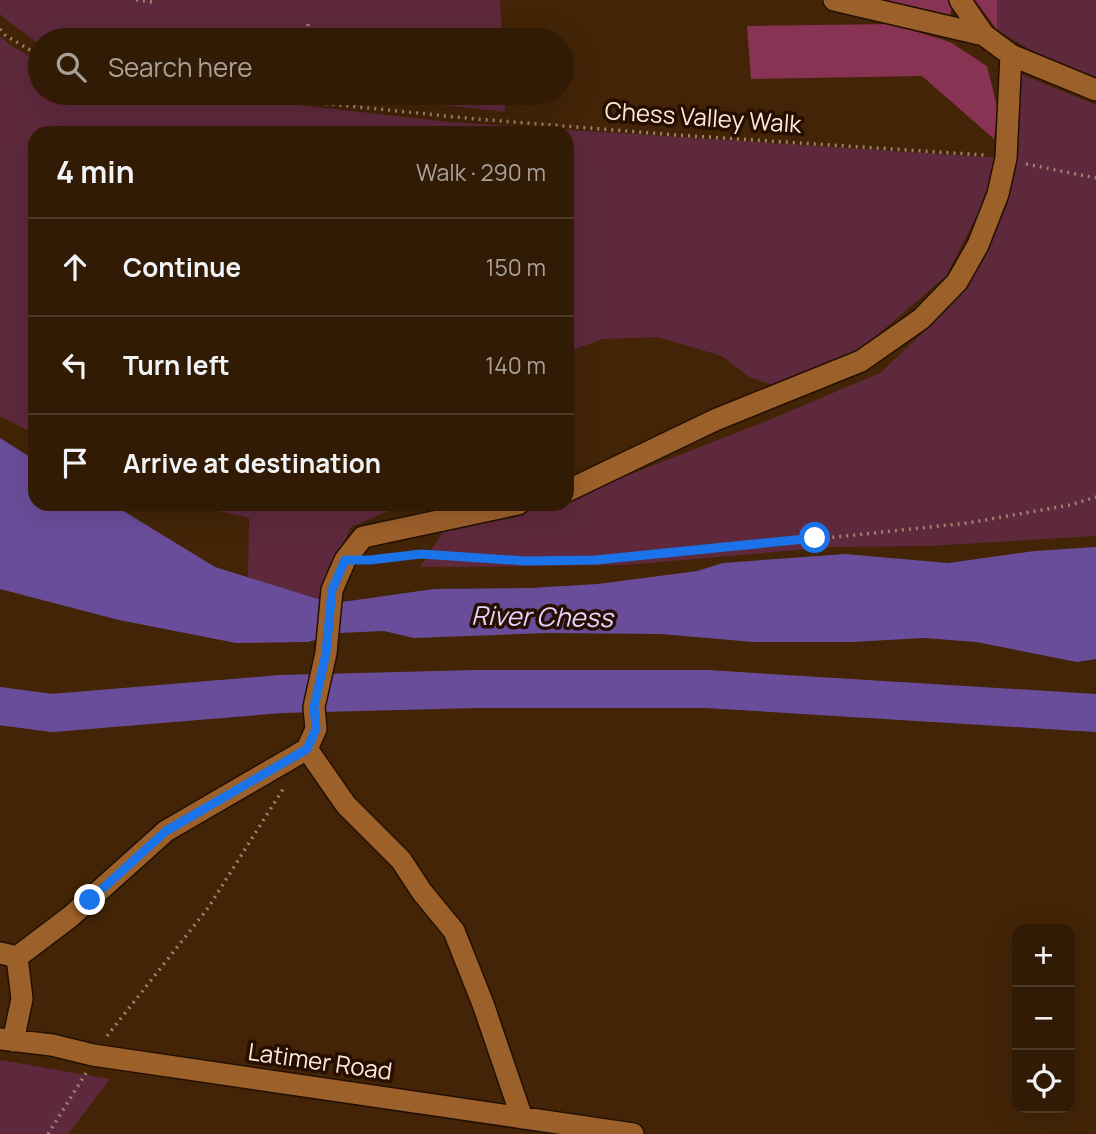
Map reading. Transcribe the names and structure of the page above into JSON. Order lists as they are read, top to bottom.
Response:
{
  "streets": {
    "street": ["Latimer Road"],
    "path": ["Chess Valley Walk"]
  },
  "water": ["River Chess"],
  "page": {
    "search": "Search here",
    "heading": ["4 min", "Walk · 290 m"],
    "list": [
      ["Continue", "150 m"],
      ["Turn left", "140 m"],
      "Arrive at destination"
    ],
    "map_buttons": ["+", "−"]
  }
}
